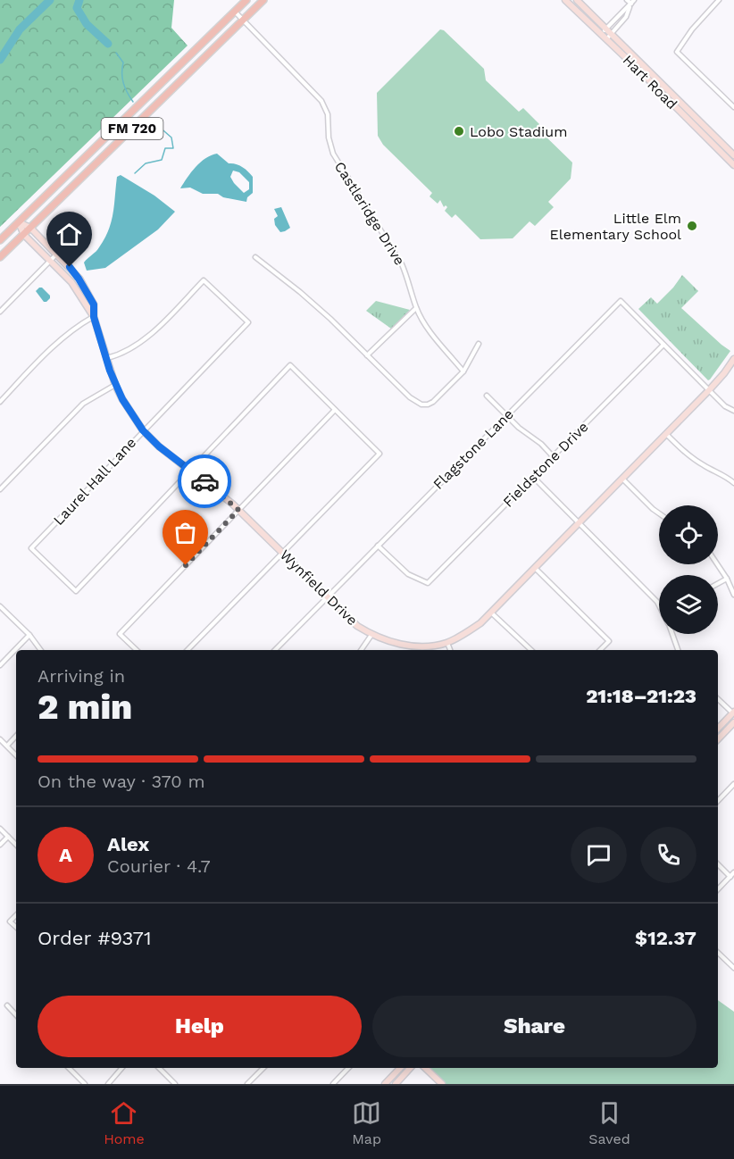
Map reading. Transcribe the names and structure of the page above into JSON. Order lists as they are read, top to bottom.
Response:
{
  "streets": {
    "main road": ["FM 720"],
    "street": [
      "Hart Road",
      "Castleridge Drive",
      "Flagstone Lane",
      "Fieldstone Drive",
      "Laurel Hall Lane",
      "Wynfield Drive"
    ]
  },
  "crossings": [
    ["FM 720", "Castleridge Drive"],
    ["FM 720", "Wynfield Drive"],
    ["Flagstone Lane", "Fieldstone Drive"],
    ["Flagstone Lane", "Wynfield Drive"],
    ["Laurel Hall Lane", "Wynfield Drive"]
  ],
  "places": ["Lobo Stadium", "Little Elm Elementary School"],
  "page": {
    "heading": ["2 min", "Arriving in", "21:18–21:23"],
    "panel": [
      "Alex",
      "Courier · 4.7",
      "Order #9371",
      "$12.37"
    ],
    "bar": "On the way · 370 m",
    "round": "A",
    "buttons": ["Help", "Share"],
    "tabs": ["Home", "Map", "Saved"]
  }
}
